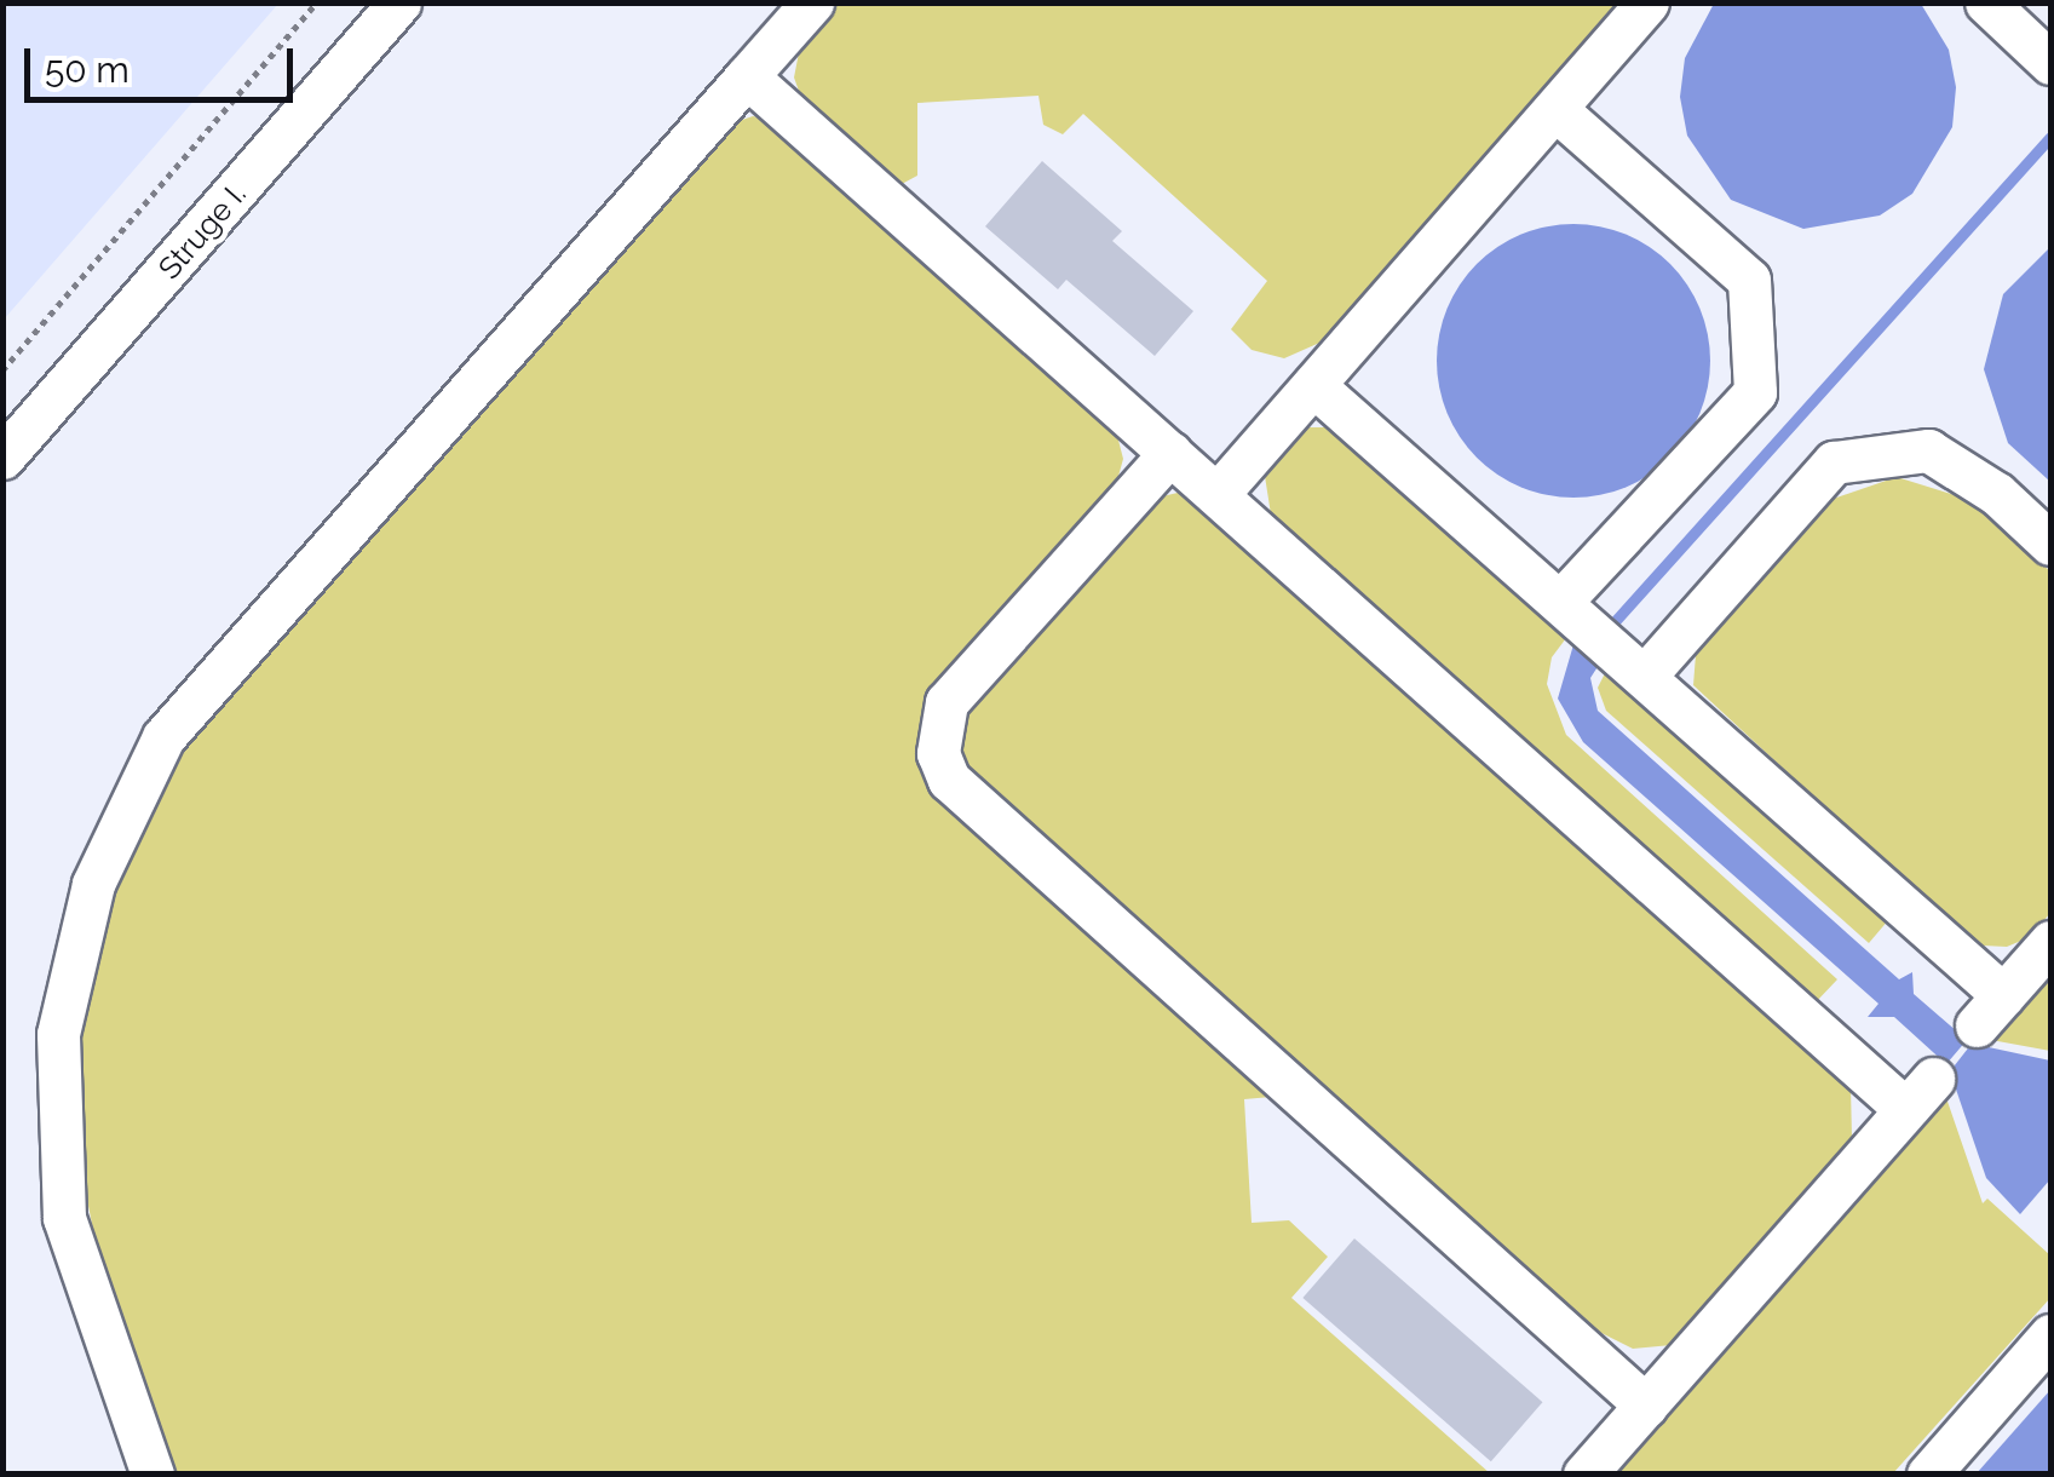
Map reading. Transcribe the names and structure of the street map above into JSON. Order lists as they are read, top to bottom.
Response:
{
  "streets": {
    "street": ["Struge I."]
  },
  "scale_bar": "50 m"
}
